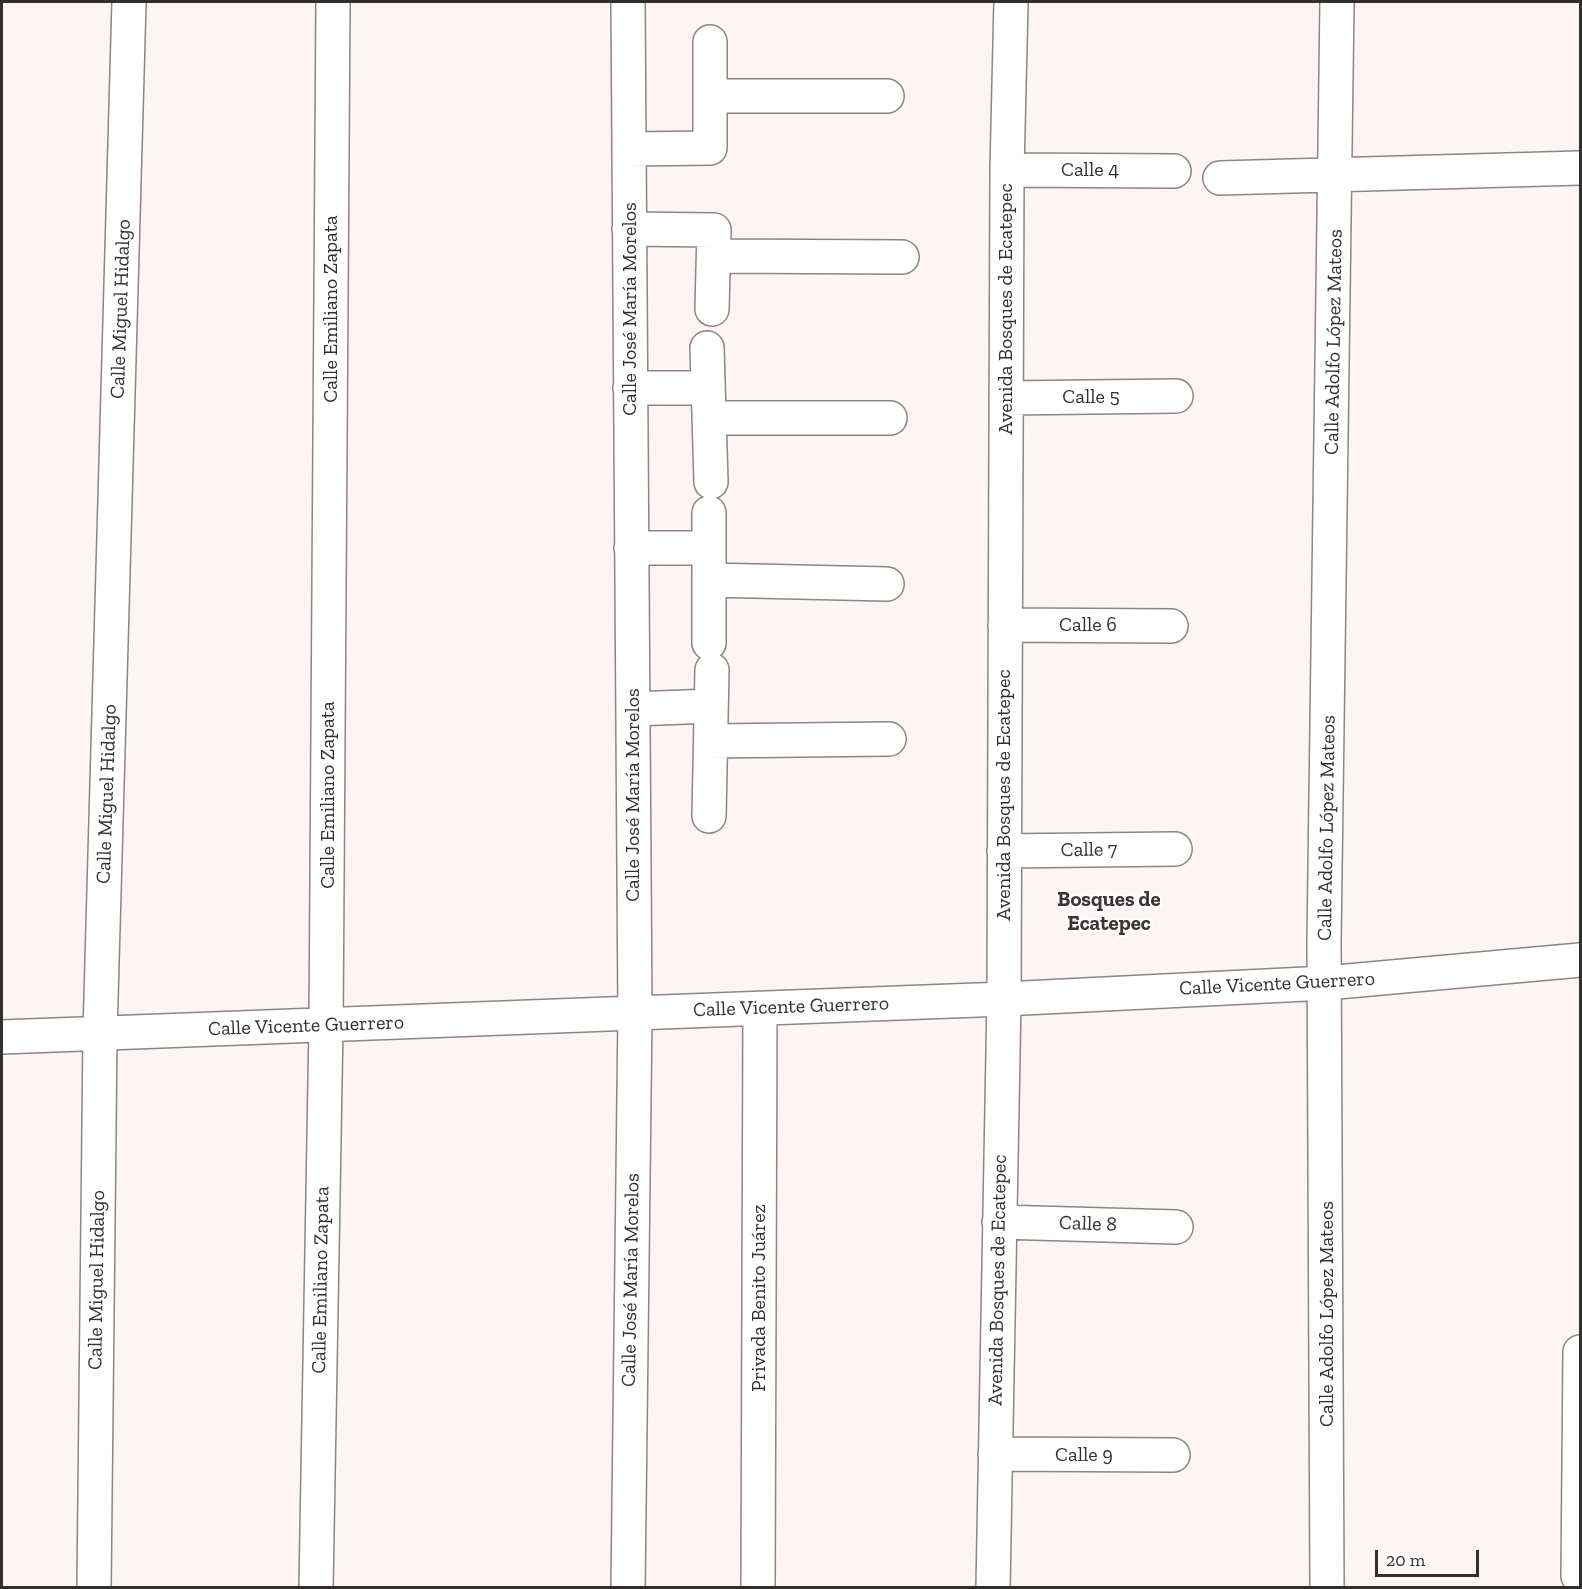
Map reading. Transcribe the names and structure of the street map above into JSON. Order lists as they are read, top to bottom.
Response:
{
  "streets": {
    "street": [
      "Calle 4",
      "Calle Miguel Hidalgo",
      "Calle Emiliano Zapata",
      "Calle José María Morelos",
      "Avenida Bosques de Ecatepec",
      "Calle Adolfo López Mateos",
      "Calle 5",
      "Calle 6",
      "Calle 7",
      "Calle Vicente Guerrero",
      "Calle 8",
      "Privada Benito Juárez",
      "Calle 9"
    ]
  },
  "crossings": [
    ["Calle 4", "Avenida Bosques de Ecatepec"],
    ["Calle Miguel Hidalgo", "Calle Vicente Guerrero"],
    ["Calle Emiliano Zapata", "Calle Vicente Guerrero"],
    ["Calle José María Morelos", "Calle Vicente Guerrero"],
    ["Avenida Bosques de Ecatepec", "Calle 5"],
    ["Avenida Bosques de Ecatepec", "Calle 6"],
    ["Avenida Bosques de Ecatepec", "Calle 7"],
    ["Avenida Bosques de Ecatepec", "Calle Vicente Guerrero"],
    ["Avenida Bosques de Ecatepec", "Calle 8"],
    ["Avenida Bosques de Ecatepec", "Calle 9"],
    ["Calle Adolfo López Mateos", "Calle Vicente Guerrero"],
    ["Calle Vicente Guerrero", "Privada Benito Juárez"]
  ],
  "districts": ["Bosques de Ecatepec"],
  "scale_bar": "20 m"
}
